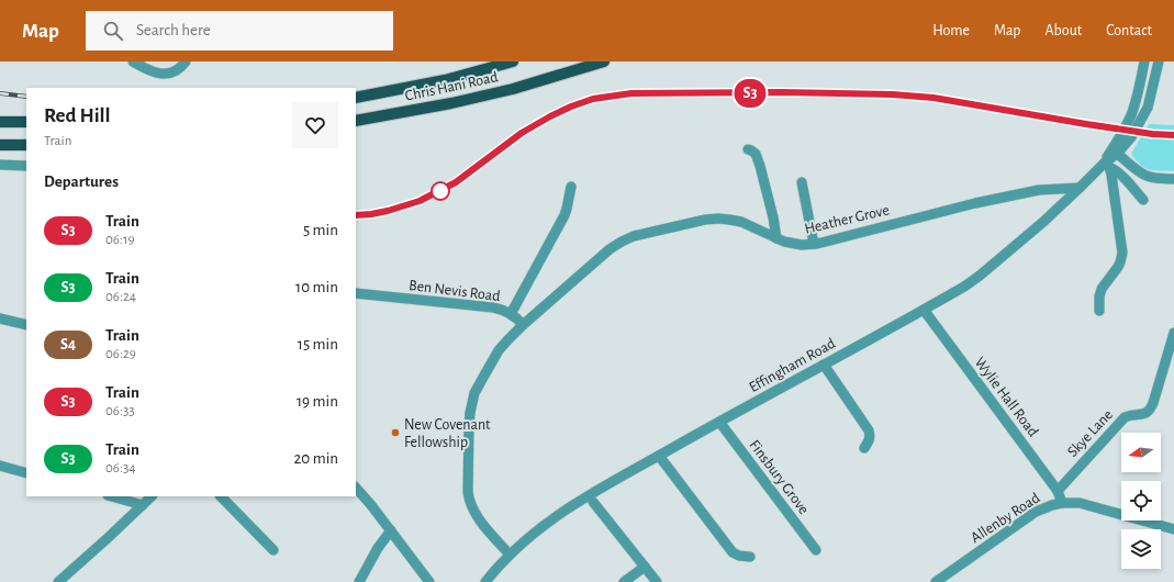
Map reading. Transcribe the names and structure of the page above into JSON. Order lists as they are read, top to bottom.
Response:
{
  "streets": {
    "main road": ["Chris Hani Road"],
    "street": [
      "Heather Grove",
      "Ben Nevis Road",
      "Effingham Road",
      "Wylie Hall Road",
      "Skye Lane",
      "Finsbury Grove",
      "Allenby Road"
    ]
  },
  "crossings": [
    ["Heather Grove", "Ben Nevis Road"],
    ["Heather Grove", "Effingham Road"],
    ["Effingham Road", "Wylie Hall Road"],
    ["Effingham Road", "Finsbury Grove"],
    ["Wylie Hall Road", "Skye Lane"],
    ["Wylie Hall Road", "Allenby Road"]
  ],
  "places": ["New Covenant Fellowship"],
  "north": "left",
  "page": {
    "header": "Map",
    "search": "Search here",
    "nav": [
      "Home",
      "Map",
      "About",
      "Contact"
    ],
    "on_map": "S3",
    "heading": [
      ["Red Hill", "Train"],
      "Departures"
    ],
    "list": [
      {
        "mark": "S3",
        "name": "Train",
        "note": "06:19",
        "value": "5 min"
      },
      {
        "mark": "S3",
        "name": "Train",
        "note": "06:24",
        "value": "10 min"
      },
      {
        "mark": "S4",
        "name": "Train",
        "note": "06:29",
        "value": "15 min"
      },
      {
        "mark": "S3",
        "name": "Train",
        "note": "06:33",
        "value": "19 min"
      },
      {
        "mark": "S3",
        "name": "Train",
        "note": "06:34",
        "value": "20 min"
      }
    ]
  }
}
